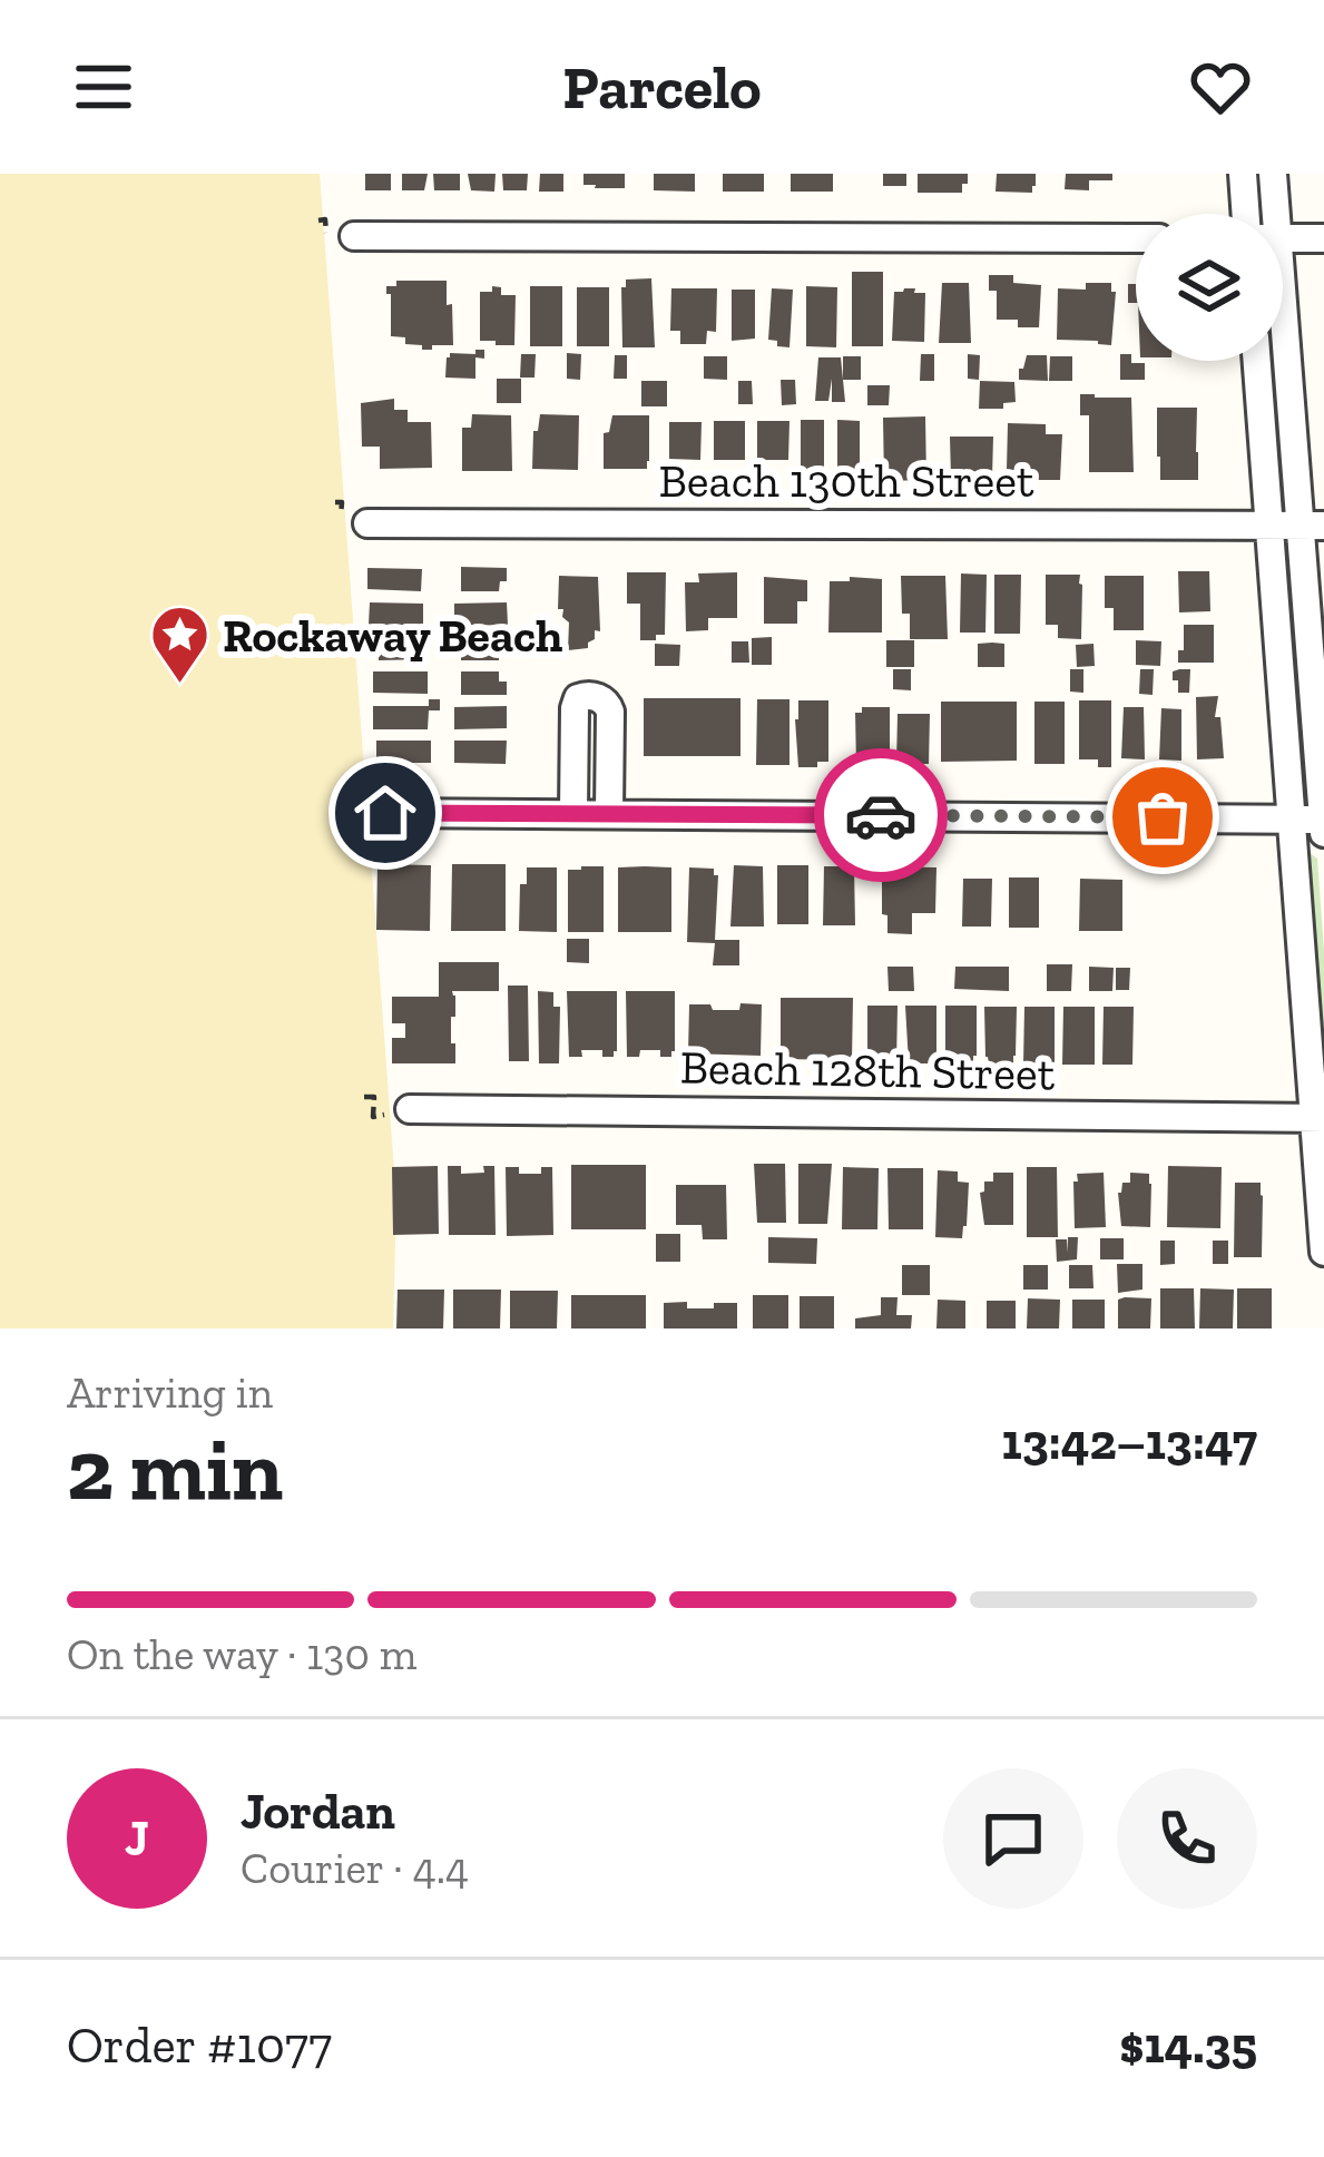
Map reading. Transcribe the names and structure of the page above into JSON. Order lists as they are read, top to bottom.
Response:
{
  "streets": {
    "street": ["Beach 130th Street", "Beach 128th Street"]
  },
  "places": {
    "place": ["Rockaway Beach"]
  },
  "page": {
    "header": "Parcelo",
    "heading": ["2 min", "Arriving in", "13:42–13:47"],
    "panel": [
      "Jordan",
      "Courier · 4.4",
      "Order #1077",
      "$14.35"
    ],
    "bar": "On the way · 130 m",
    "round": "J"
  }
}
